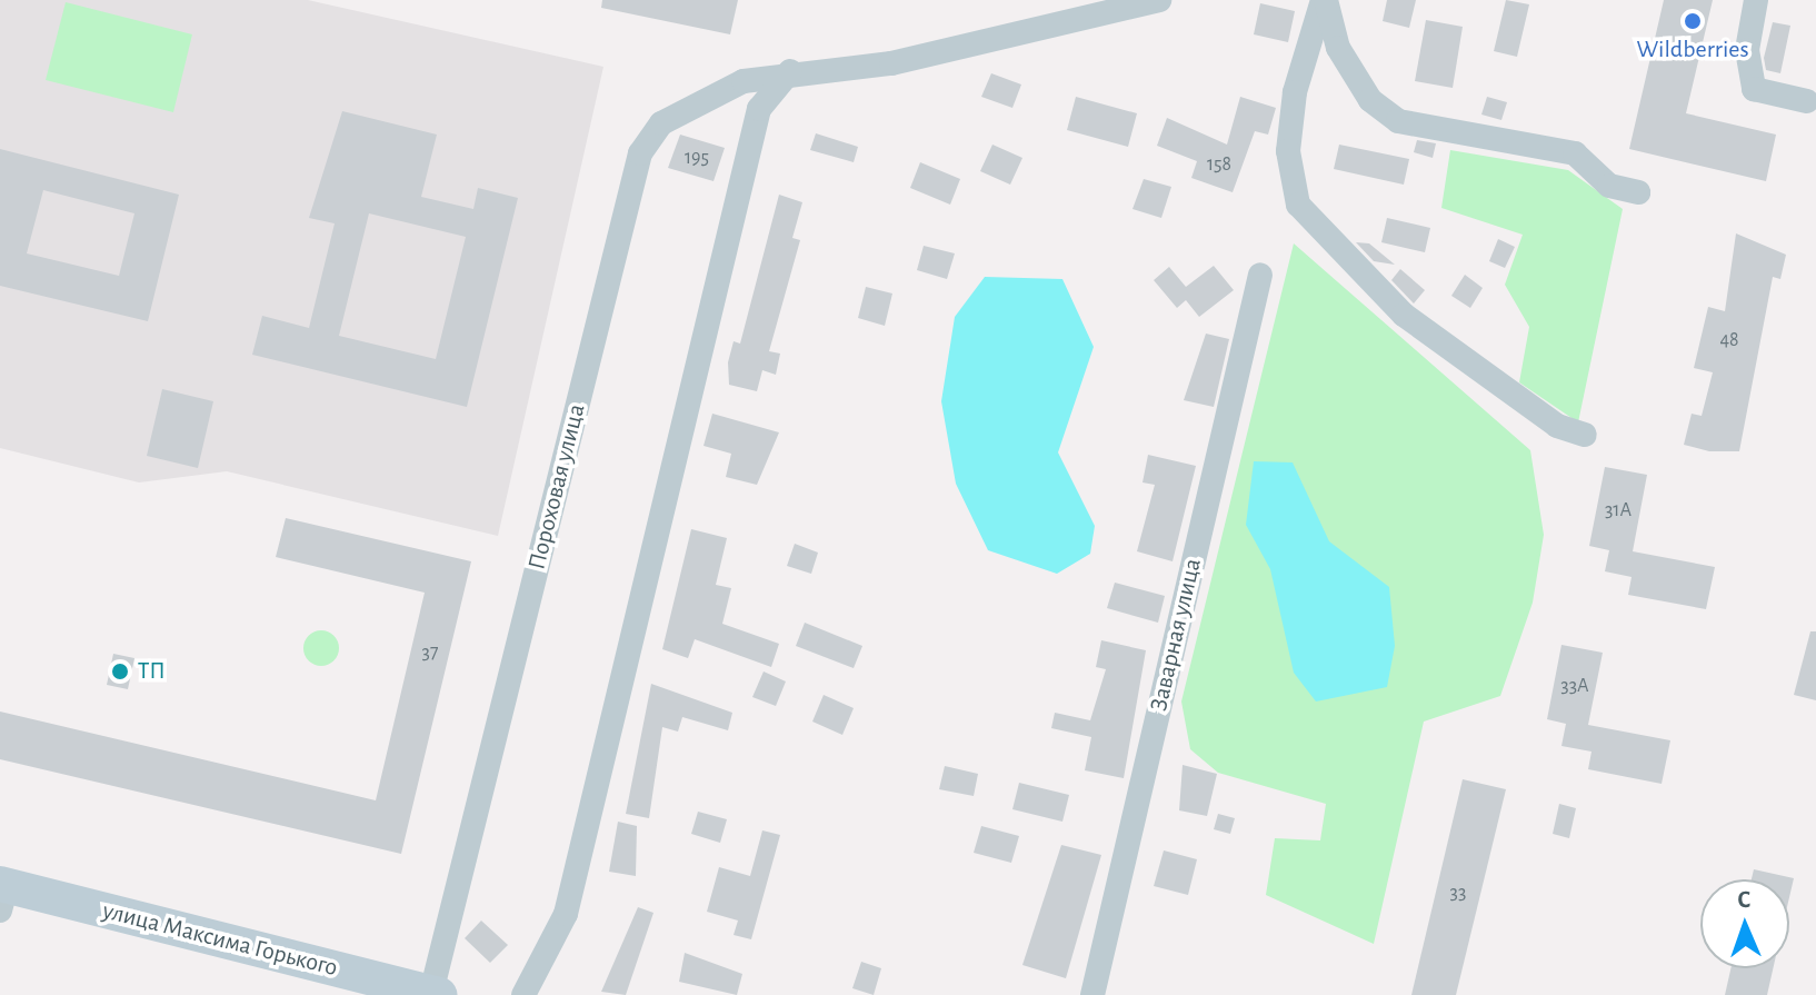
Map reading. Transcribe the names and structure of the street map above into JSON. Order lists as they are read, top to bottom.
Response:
{
  "streets": {
    "main road": ["улица Максима Горького"],
    "street": ["Пороховая улица", "Заварная улица"]
  },
  "crossings": [
    ["Пороховая улица", "улица Максима Горького"]
  ],
  "places": ["Wildberries", "ТП"],
  "house_numbers": [
    "195",
    "158",
    "48",
    "31А",
    "37",
    "33А",
    "33"
  ],
  "north": "top"
}
